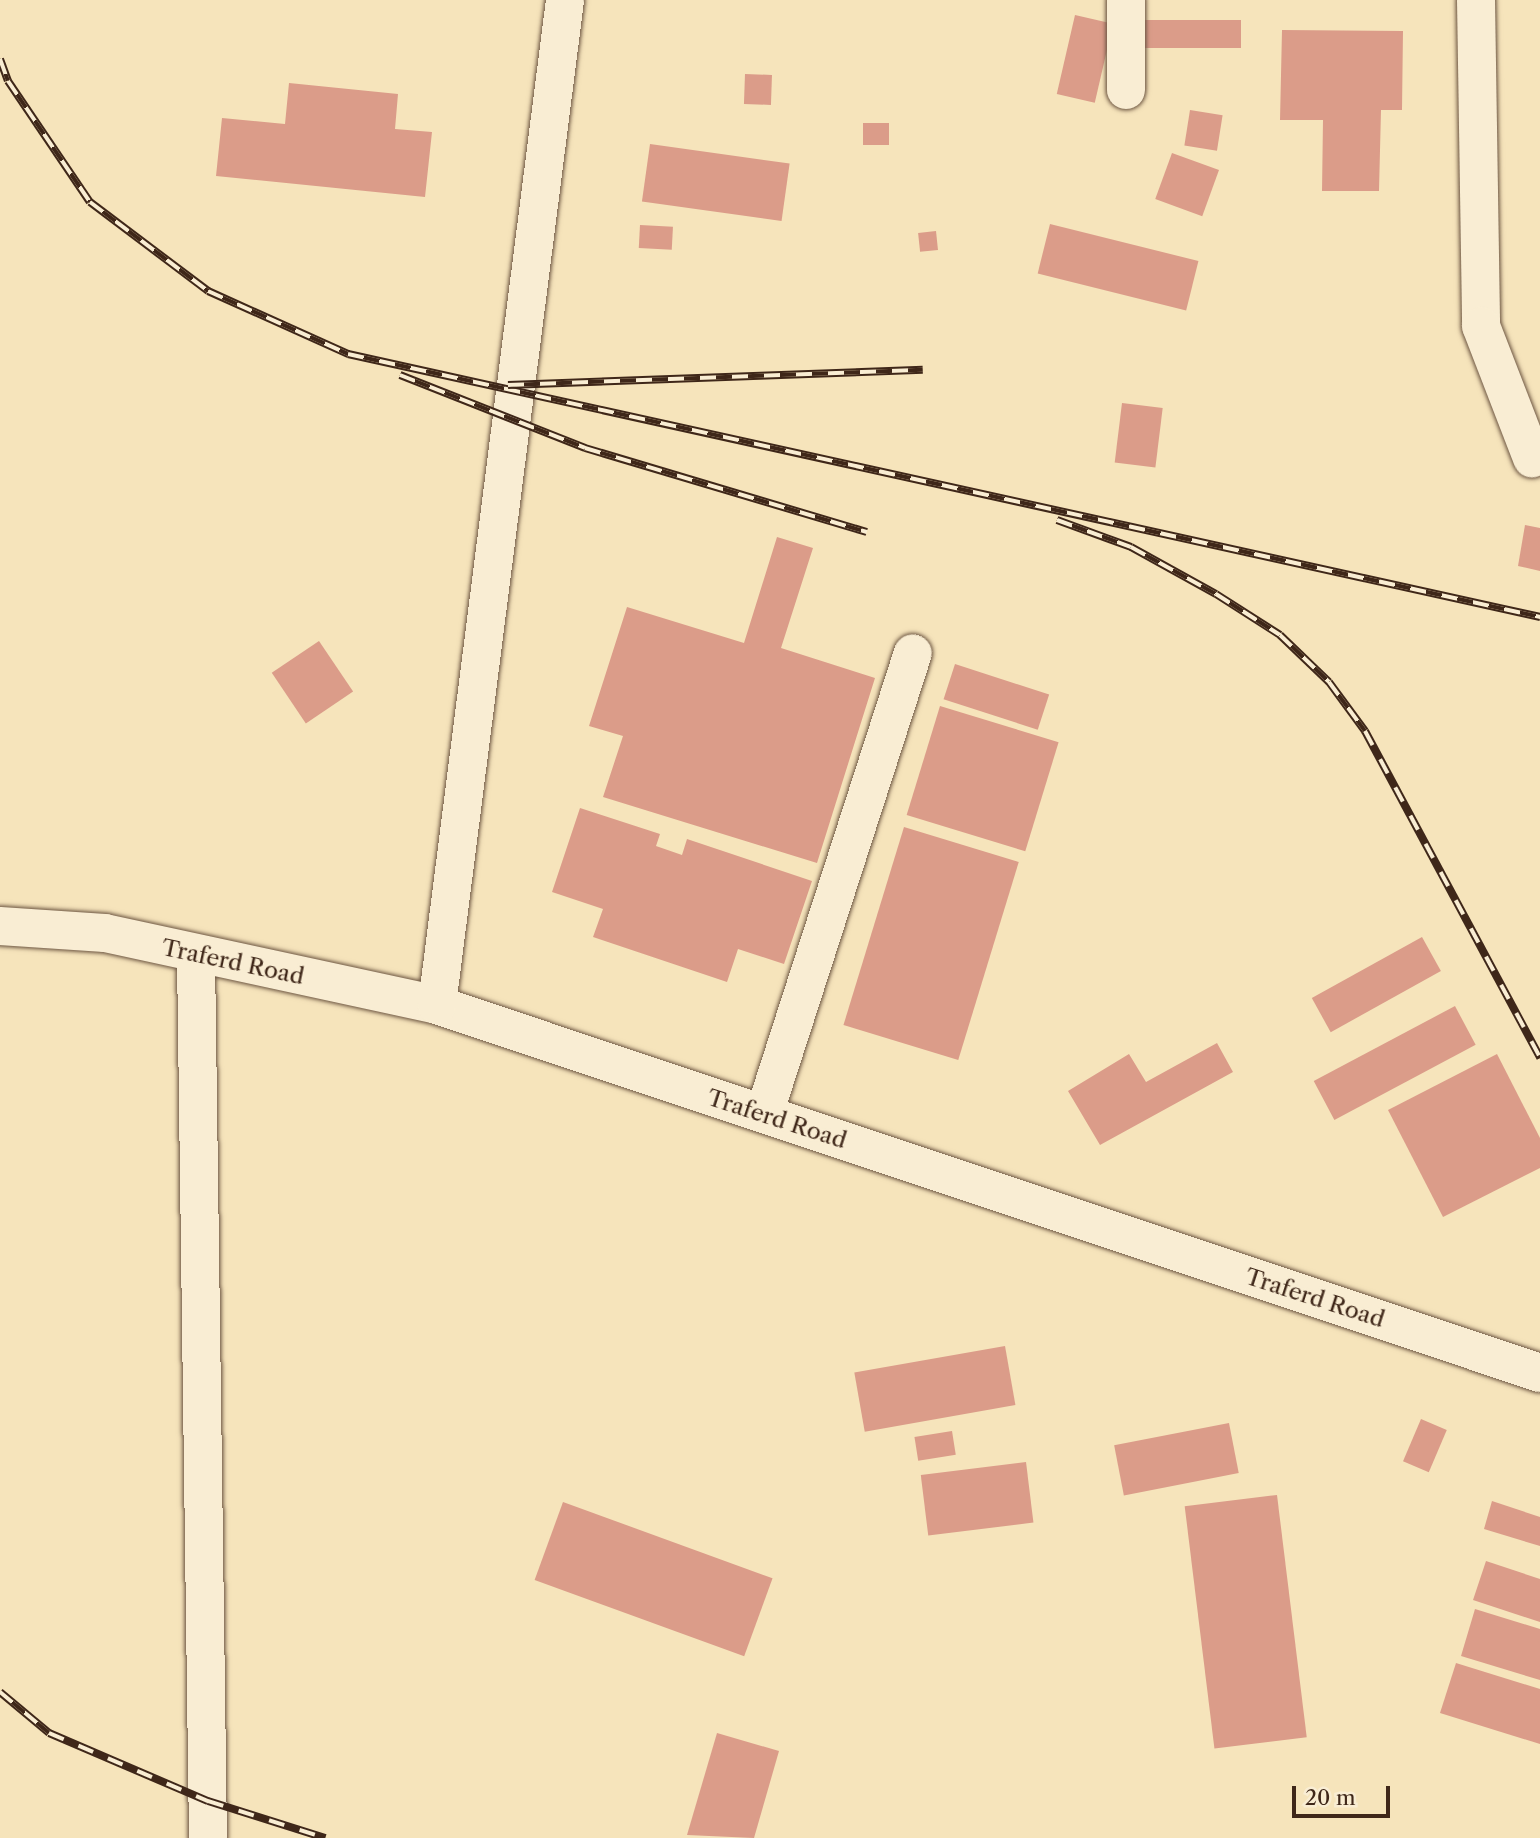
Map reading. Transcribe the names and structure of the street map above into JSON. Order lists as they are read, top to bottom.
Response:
{
  "streets": {
    "street": ["Traferd Road"]
  },
  "scale_bar": "20 m"
}
